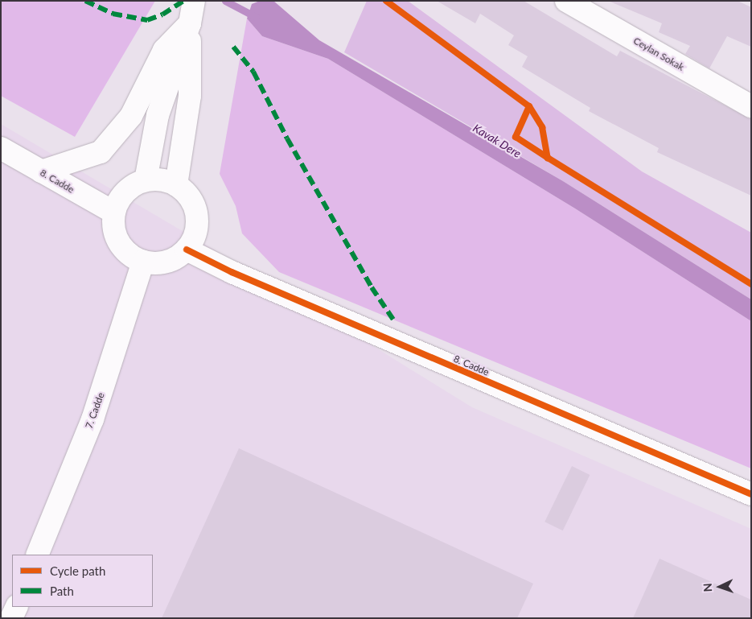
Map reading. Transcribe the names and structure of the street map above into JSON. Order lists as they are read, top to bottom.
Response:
{
  "streets": {
    "street": ["Ceylan Sokak", "8. Cadde", "7. Cadde"]
  },
  "crossings": [
    ["8. Cadde", "7. Cadde"]
  ],
  "water": ["Kavak Dere"],
  "legend": ["Cycle path", "Path"],
  "north": "left"
}
